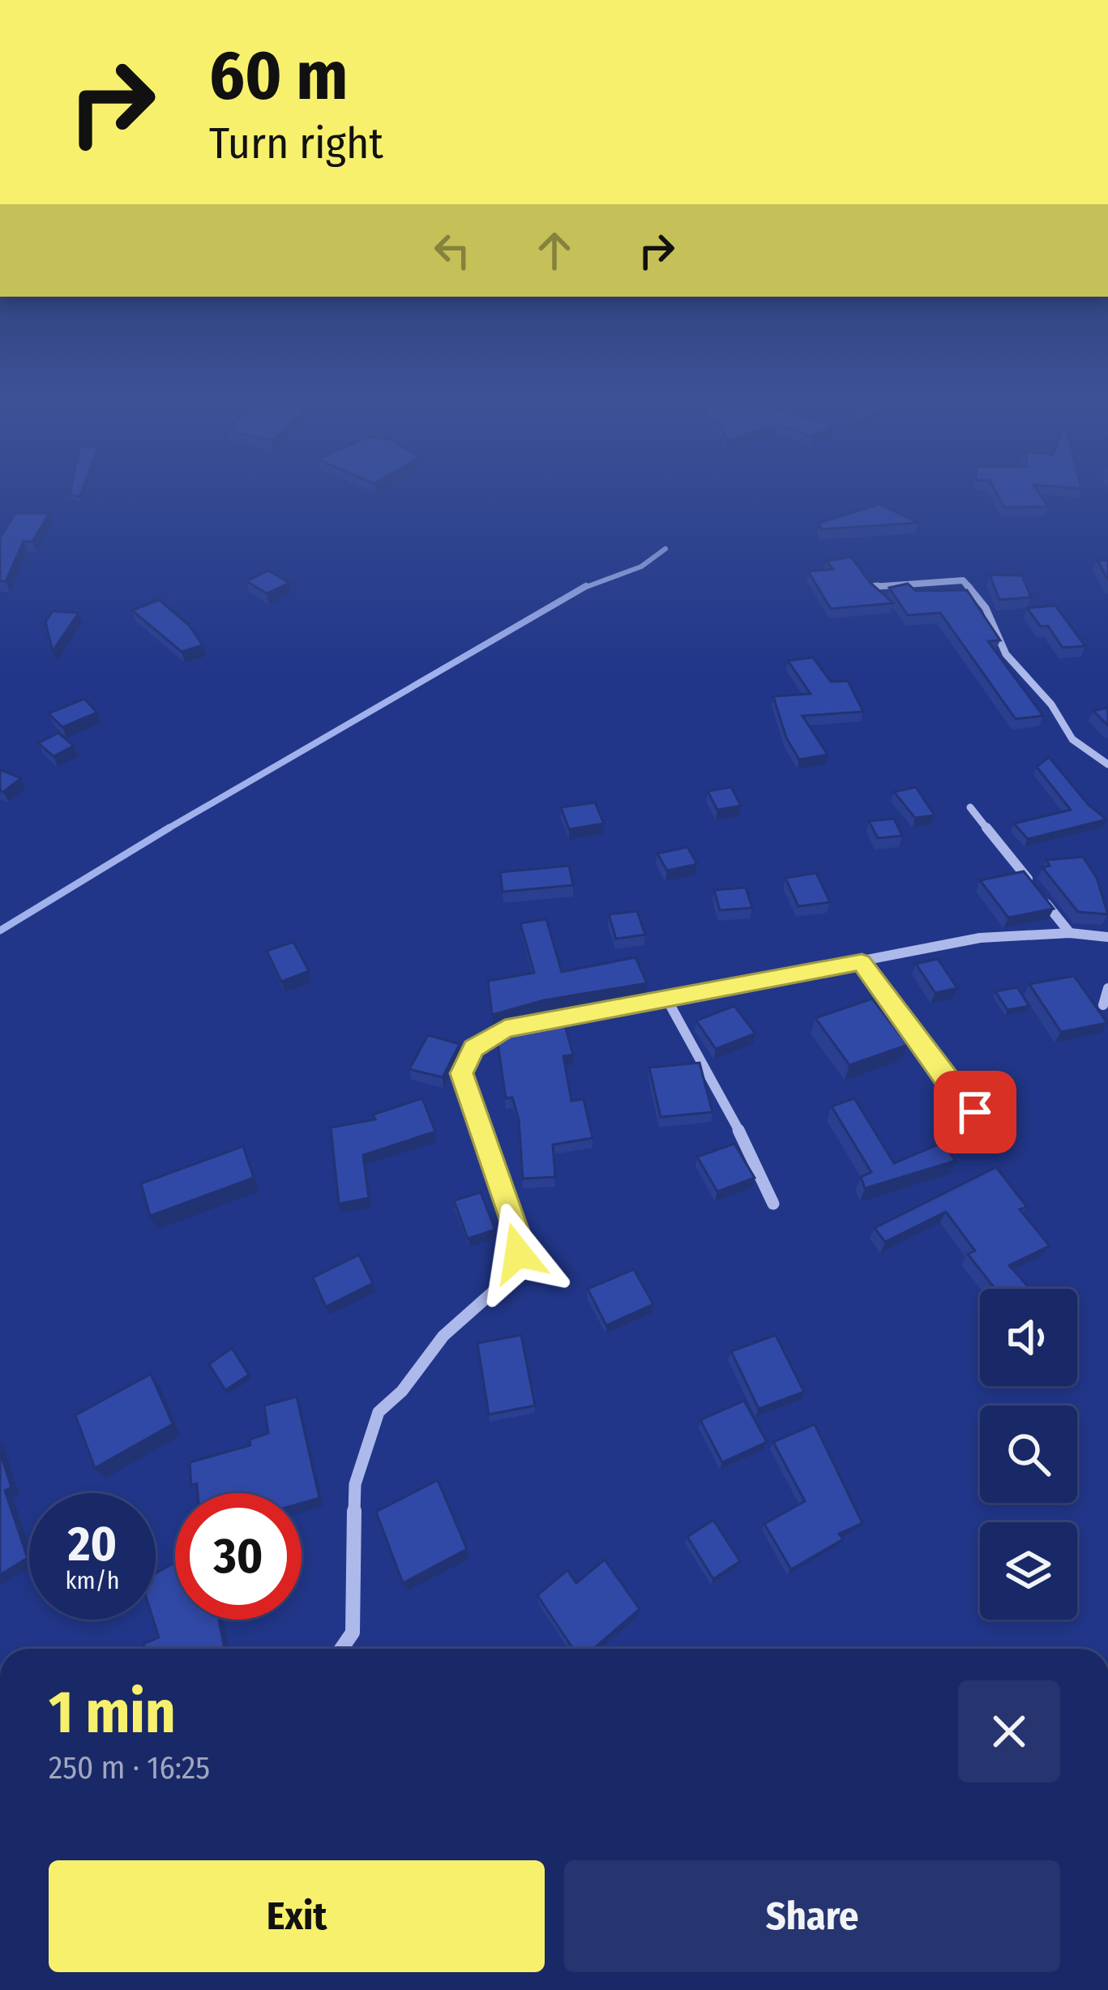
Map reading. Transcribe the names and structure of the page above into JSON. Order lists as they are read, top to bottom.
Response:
{
  "page": {
    "turn": ["60 m", "Turn right"],
    "speed": "20 km/h",
    "limit": "30",
    "heading": ["1 min", "250 m · 16:25"],
    "buttons": ["Exit", "Share"]
  }
}
